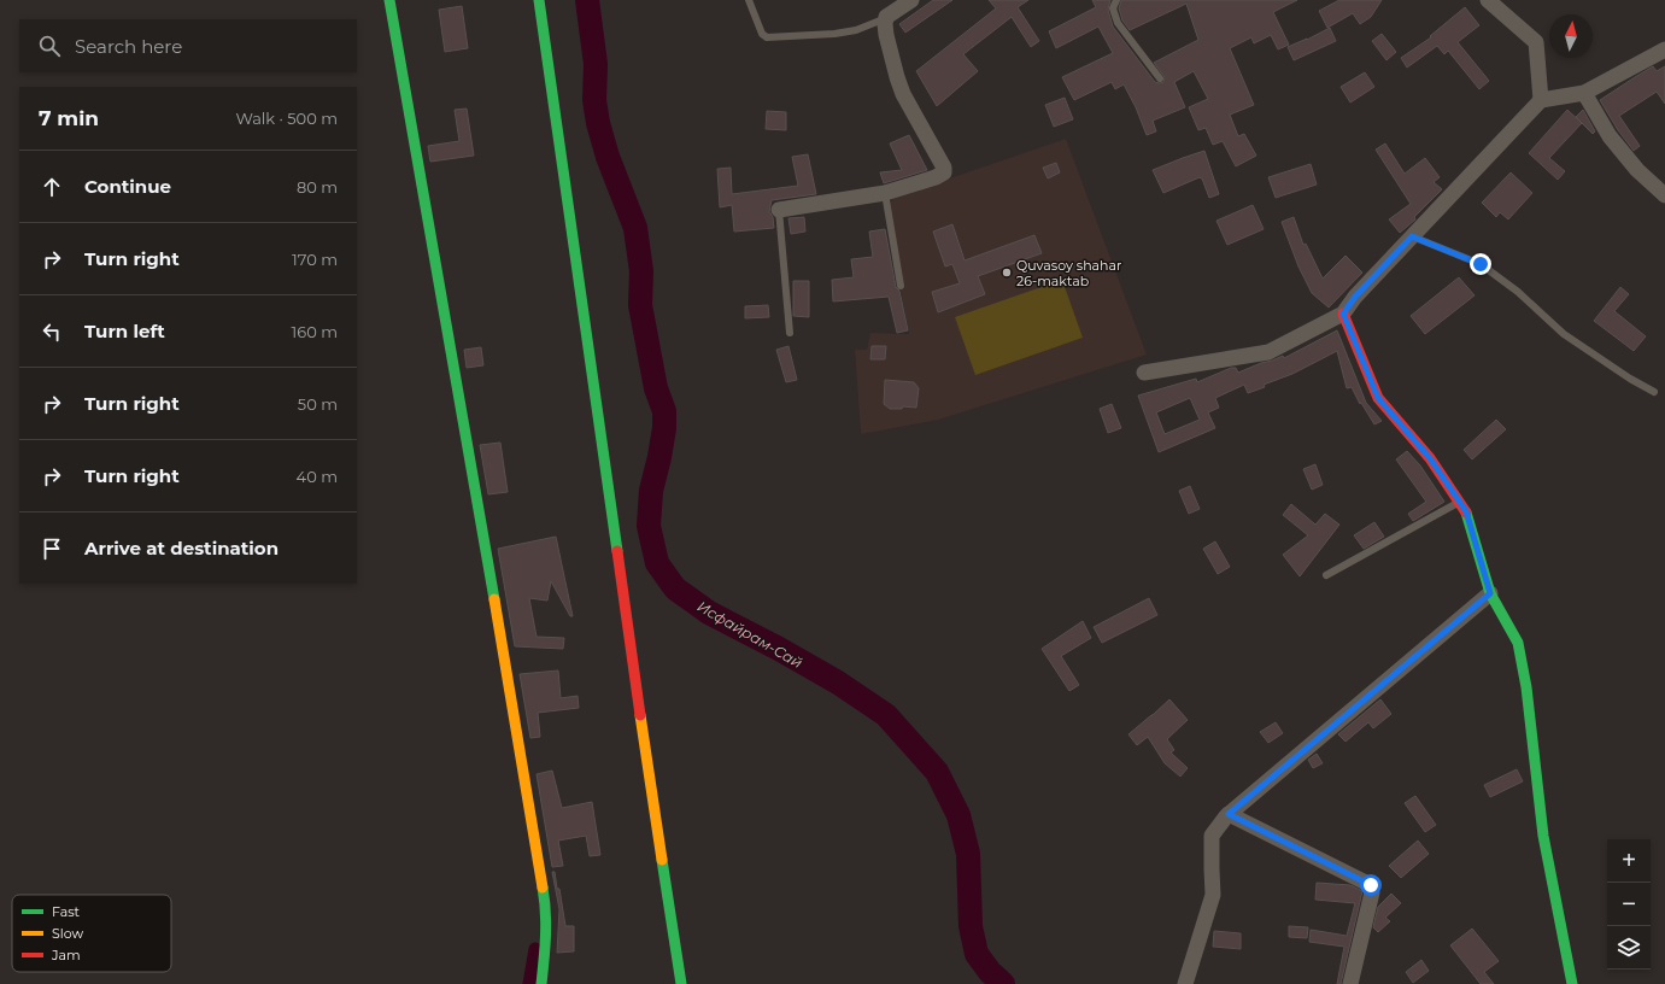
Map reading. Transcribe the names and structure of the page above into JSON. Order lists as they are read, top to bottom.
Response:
{
  "water": ["Исфайрам-Сай"],
  "places": ["Quvasoy shahar 26-maktab"],
  "legend": ["Fast", "Slow", "Jam"],
  "north": "top",
  "page": {
    "search": "Search here",
    "heading": ["7 min", "Walk · 500 m"],
    "list": [
      ["Continue", "80 m"],
      ["Turn right", "170 m"],
      ["Turn left", "160 m"],
      ["Turn right", "50 m"],
      ["Turn right", "40 m"],
      "Arrive at destination"
    ],
    "map_buttons": ["+", "−"]
  }
}
